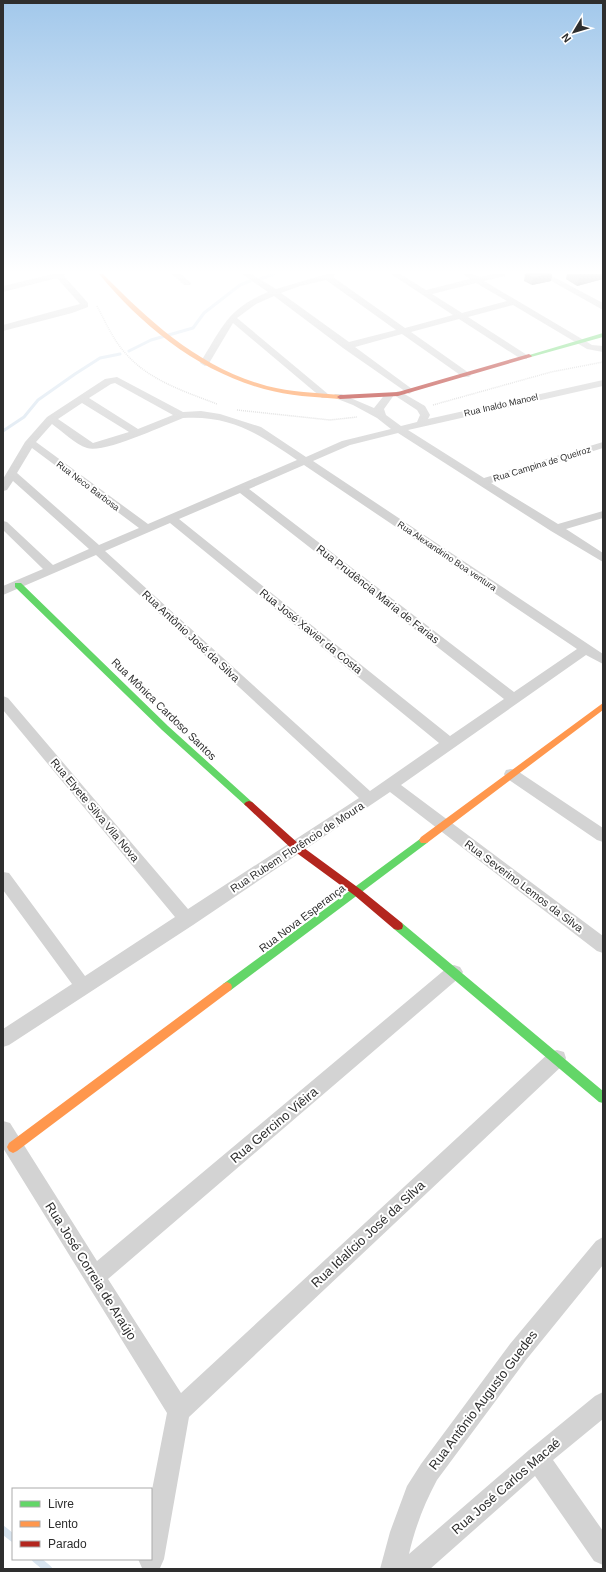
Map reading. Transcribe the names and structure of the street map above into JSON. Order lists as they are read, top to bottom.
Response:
{
  "streets": {
    "street": [
      "Rua Inaldo Manoel",
      "Rua Campina de Queiroz",
      "Rua Neco Barbosa",
      "Rua Alexandrino Boa ventura",
      "Rua Prudência Maria de Farias",
      "Rua José Xavier da Costa",
      "Rua Antônio José da Silva",
      "Rua Mônica Cardoso Santos",
      "Rua Elyete Silva Vila Nova",
      "Rua Rubem Florêncio de Moura",
      "Rua Severino Lemos da Silva",
      "Rua Nova Esperança",
      "Rua Gercino Viêira",
      "Rua Idalício José da Silva",
      "Rua José Correia de Araújo",
      "Rua Antônio Augusto Guedes",
      "Rua José Carlos Macaé"
    ]
  },
  "crossings": [
    ["Rua Inaldo Manoel", "Rua Neco Barbosa"],
    ["Rua Inaldo Manoel", "Rua Alexandrino Boa ventura"],
    ["Rua Inaldo Manoel", "Rua Prudência Maria de Farias"],
    ["Rua Inaldo Manoel", "Rua José Xavier da Costa"],
    ["Rua Inaldo Manoel", "Rua Antônio José da Silva"],
    ["Rua Inaldo Manoel", "Rua Mônica Cardoso Santos"],
    ["Rua Alexandrino Boa ventura", "Rua Rubem Florêncio de Moura"],
    ["Rua Prudência Maria de Farias", "Rua Rubem Florêncio de Moura"],
    ["Rua José Xavier da Costa", "Rua Rubem Florêncio de Moura"],
    ["Rua Antônio José da Silva", "Rua Rubem Florêncio de Moura"],
    ["Rua Mônica Cardoso Santos", "Rua Rubem Florêncio de Moura"],
    ["Rua Mônica Cardoso Santos", "Rua Nova Esperança"],
    ["Rua Mônica Cardoso Santos", "Rua Gercino Viêira"],
    ["Rua Mônica Cardoso Santos", "Rua Idalício José da Silva"],
    ["Rua Elyete Silva Vila Nova", "Rua Rubem Florêncio de Moura"],
    ["Rua Rubem Florêncio de Moura", "Rua Severino Lemos da Silva"],
    ["Rua Severino Lemos da Silva", "Rua Nova Esperança"],
    ["Rua Nova Esperança", "Rua José Correia de Araújo"],
    ["Rua Gercino Viêira", "Rua José Correia de Araújo"],
    ["Rua Idalício José da Silva", "Rua José Correia de Araújo"]
  ],
  "legend": ["Livre", "Lento", "Parado"],
  "north": "bottom left"
}
